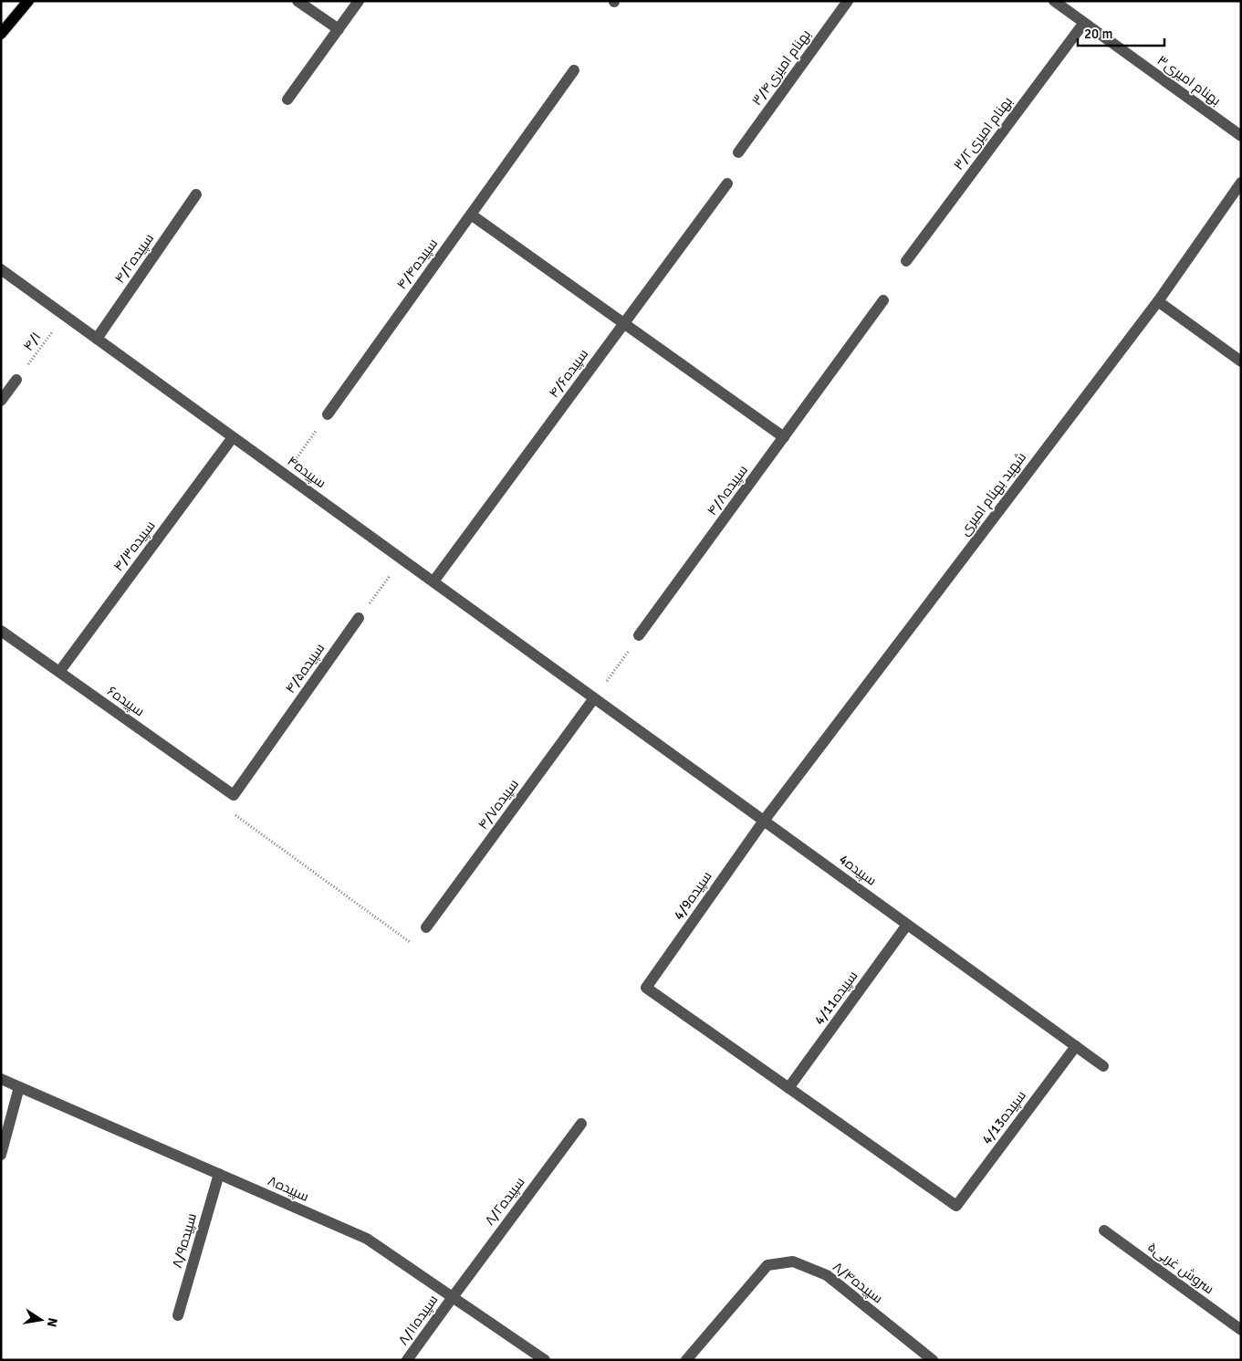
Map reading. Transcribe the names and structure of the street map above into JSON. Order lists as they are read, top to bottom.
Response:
{
  "streets": {
    "street": [
      "بهنام امیری۳/۴",
      "بهنام امیری۳",
      "بهنام امیری۳/۲",
      "سپیده۴/۲",
      "سپیده۴/۴",
      "سپیده۴/۶",
      "سپیده۴",
      "سپیده۴/۸",
      "شهید بهنام امیری",
      "سپیده۴/۳",
      "سپیده۴/۵",
      "سپیده۶",
      "سپیده۴/۷",
      "4سپیده",
      "4/9سپیده",
      "4/11سپیده",
      "4/13سپیده",
      "سپیده۸",
      "سپیده۸/۲",
      "سپیده۸/۹",
      "سروش غربی۵",
      "سپیده۸/۴",
      "سپیده۸/۱۱"
    ],
    "path": ["۴/۱"]
  },
  "crossings": [
    ["بهنام امیری۳", "بهنام امیری۳/۲"],
    ["سپیده۴/۲", "سپیده۴"],
    ["۴/۱", "سپیده۴"],
    ["سپیده۴/۶", "سپیده۴"],
    ["سپیده۴", "سپیده۴/۳"],
    ["سپیده۴", "سپیده۴/۷"],
    ["سپیده۴", "4سپیده"],
    ["شهید بهنام امیری", "4سپیده"],
    ["شهید بهنام امیری", "4/9سپیده"],
    ["سپیده۴/۳", "سپیده۶"],
    ["سپیده۴/۵", "سپیده۶"],
    ["سپیده۴/۷", "4سپیده"],
    ["4سپیده", "4/9سپیده"],
    ["4سپیده", "4/11سپیده"],
    ["4سپیده", "4/13سپیده"],
    ["4/9سپیده", "4/11سپیده"],
    ["4/9سپیده", "4/13سپیده"],
    ["4/11سپیده", "4/13سپیده"],
    ["سپیده۸", "سپیده۸/۲"],
    ["سپیده۸", "سپیده۸/۹"],
    ["سپیده۸", "سپیده۸/۱۱"],
    ["سپیده۸/۲", "سپیده۸/۱۱"]
  ],
  "scale_bar": "20 m",
  "north": "right"
}
